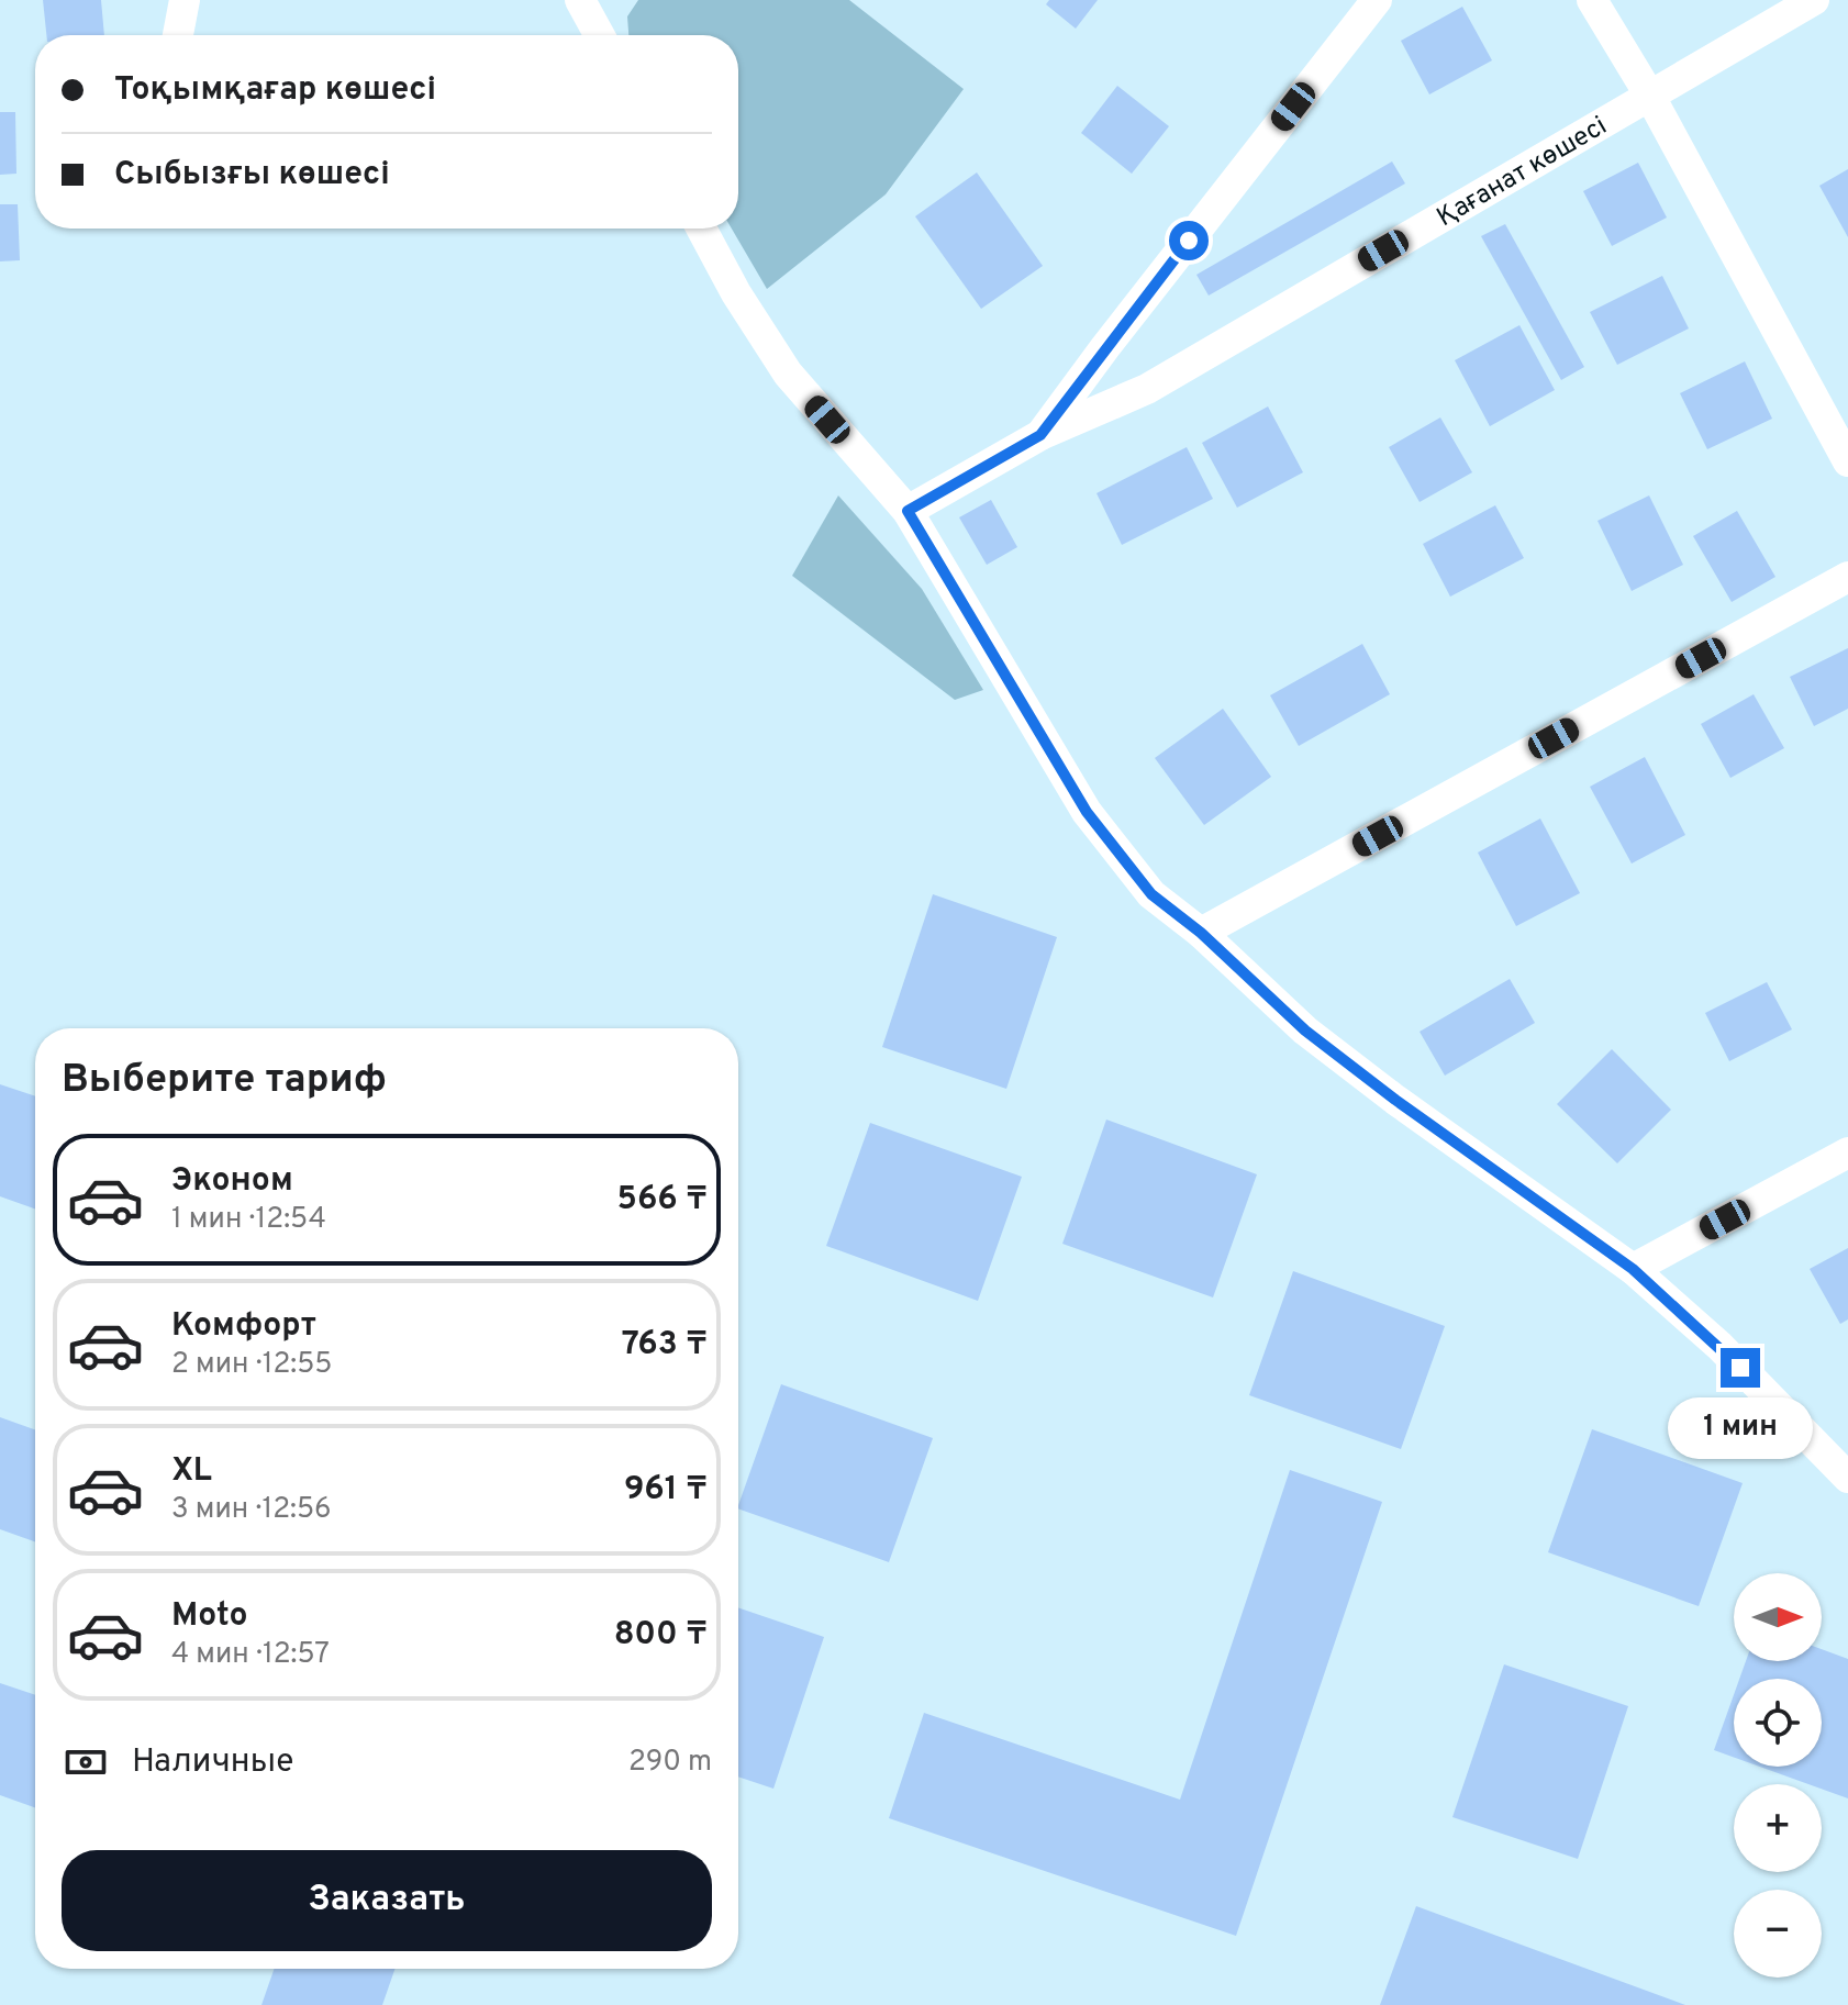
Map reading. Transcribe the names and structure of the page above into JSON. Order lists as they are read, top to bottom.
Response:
{
  "streets": {
    "street": ["Қағанат көшесі"]
  },
  "north": "right",
  "page": {
    "banner": ["Тоқымқағар көшесі", "Сыбызғы көшесі"],
    "heading": "Выберите тариф",
    "list": [
      {
        "name": "Эконом",
        "note": "1 мин · 12:54",
        "value": "566 ₸"
      },
      {
        "name": "Комфорт",
        "note": "2 мин · 12:55",
        "value": "763 ₸"
      },
      {
        "name": "XL",
        "note": "3 мин · 12:56",
        "value": "961 ₸"
      },
      {
        "name": "Moto",
        "note": "4 мин · 12:57",
        "value": "800 ₸"
      }
    ],
    "bubble": "1 мин",
    "map_buttons": ["+", "−"],
    "pay": ["Наличные", "290 m"],
    "buttons": "Заказать"
  }
}
